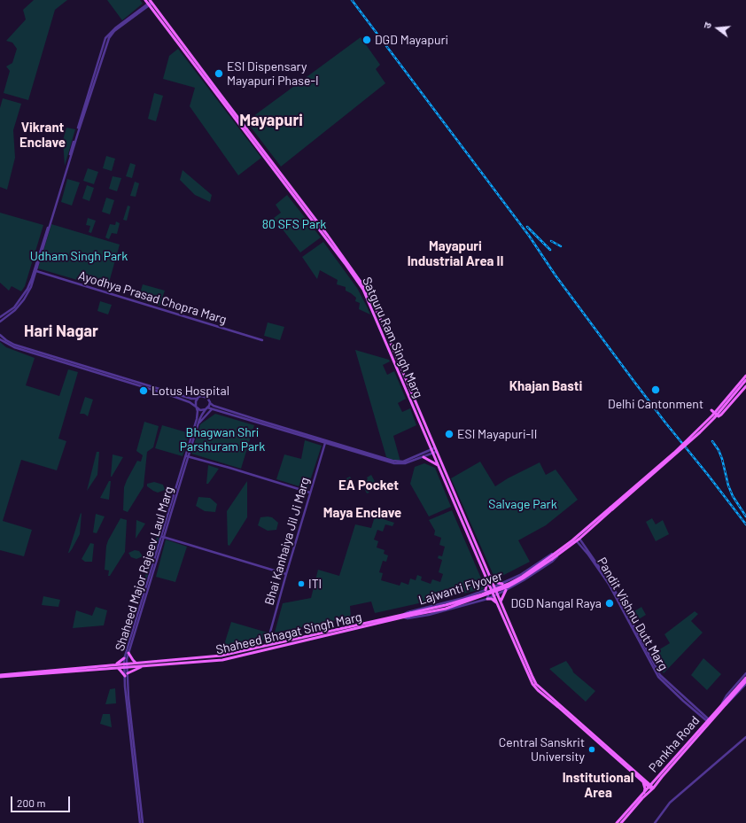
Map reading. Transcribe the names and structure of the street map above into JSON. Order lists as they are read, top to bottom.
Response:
{
  "streets": {
    "main road": [
      "Satguru Ram Singh Marg",
      "Lajwanti Flyover",
      "Shaheed Bhagat Singh Marg",
      "Pankha Road"
    ],
    "street": [
      "Ayodhya Prasad Chopra Marg",
      "Bhai Kanhaiya Jil Ji Marg",
      "Shaheed Major Rajeev Laul Marg",
      "Pandit Vishnu Dutt Marg"
    ]
  },
  "crossings": [
    ["Satguru Ram Singh Marg", "Shaheed Bhagat Singh Marg"],
    ["Bhai Kanhaiya Jil Ji Marg", "Shaheed Bhagat Singh Marg"],
    ["Shaheed Major Rajeev Laul Marg", "Shaheed Bhagat Singh Marg"],
    ["Lajwanti Flyover", "Shaheed Bhagat Singh Marg"],
    ["Pandit Vishnu Dutt Marg", "Shaheed Bhagat Singh Marg"],
    ["Pandit Vishnu Dutt Marg", "Pankha Road"]
  ],
  "districts": [
    "Mayapuri",
    "Vikrant Enclave",
    "Mayapuri Industrial Area II",
    "Hari Nagar",
    "Khajan Basti",
    "EA Pocket",
    "Maya Enclave",
    "Institutional Area"
  ],
  "parks": [
    "80 SFS Park",
    "Udham Singh Park",
    "Bhagwan Shri Parshuram Park",
    "Salvage Park"
  ],
  "places": [
    "DGD Mayapuri",
    "ESI Dispensary Mayapuri Phase-I",
    "Delhi Cantonment",
    "Lotus Hospital",
    "ESI Mayapuri-II",
    "ITI",
    "DGD Nangal Raya",
    "Central Sanskrit University"
  ],
  "scale_bar": "200 m",
  "north": "left"
}
